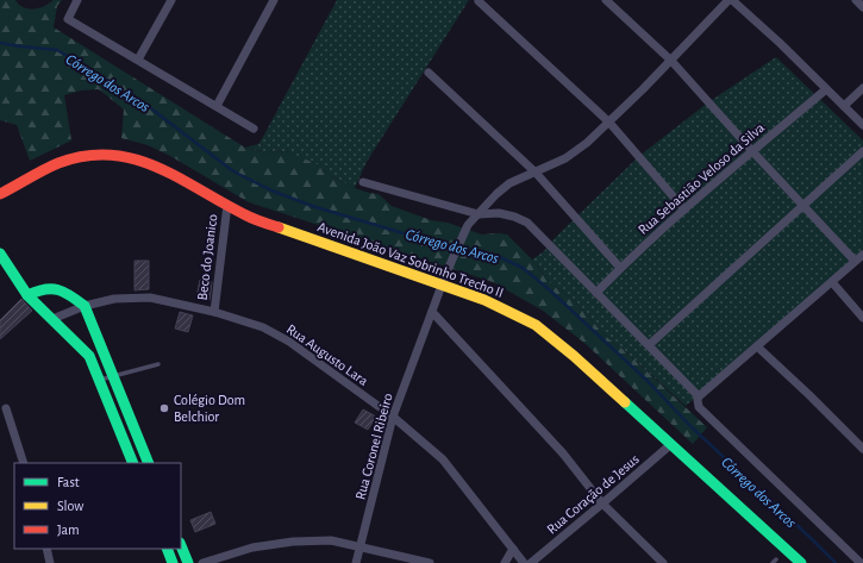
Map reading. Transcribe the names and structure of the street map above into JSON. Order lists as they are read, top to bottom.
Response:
{
  "streets": {
    "street": [
      "Rua Sebastião Veloso da Silva",
      "Beco do Joanico",
      "Avenida João Vaz Sobrinho Trecho II",
      "Rua Augusto Lara",
      "Rua Coronel Ribeiro",
      "Rua Coração de Jesus"
    ]
  },
  "crossings": [
    ["Beco do Joanico", "Avenida João Vaz Sobrinho Trecho II"],
    ["Beco do Joanico", "Rua Augusto Lara"],
    ["Avenida João Vaz Sobrinho Trecho II", "Rua Coronel Ribeiro"],
    ["Avenida João Vaz Sobrinho Trecho II", "Rua Coração de Jesus"],
    ["Rua Augusto Lara", "Rua Coronel Ribeiro"]
  ],
  "water": ["Córrego dos Arcos"],
  "places": ["Colégio Dom Belchior"],
  "legend": ["Fast", "Slow", "Jam"]
}
